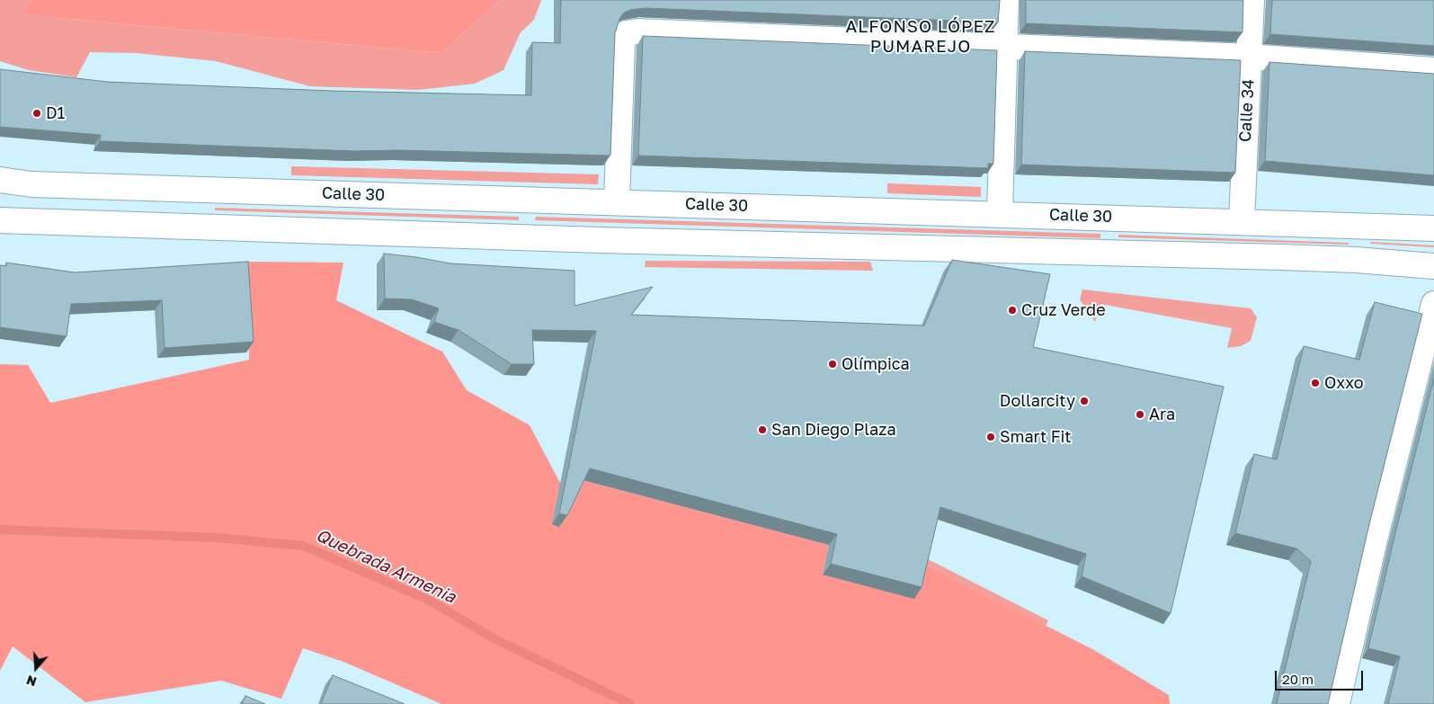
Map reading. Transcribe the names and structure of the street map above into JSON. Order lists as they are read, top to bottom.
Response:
{
  "streets": {
    "main road": ["Calle 34", "Calle 30"]
  },
  "crossings": [
    ["Calle 34", "Calle 30"]
  ],
  "districts": ["ALFONSO LÓPEZ PUMAREJO"],
  "water": ["Quebrada Armenia"],
  "places": [
    "D1",
    "Cruz Verde",
    "Olímpica",
    "Oxxo",
    "Dollarcity",
    "Ara",
    "San Diego Plaza",
    "Smart Fit"
  ],
  "scale_bar": "20 m",
  "north": "bottom"
}
